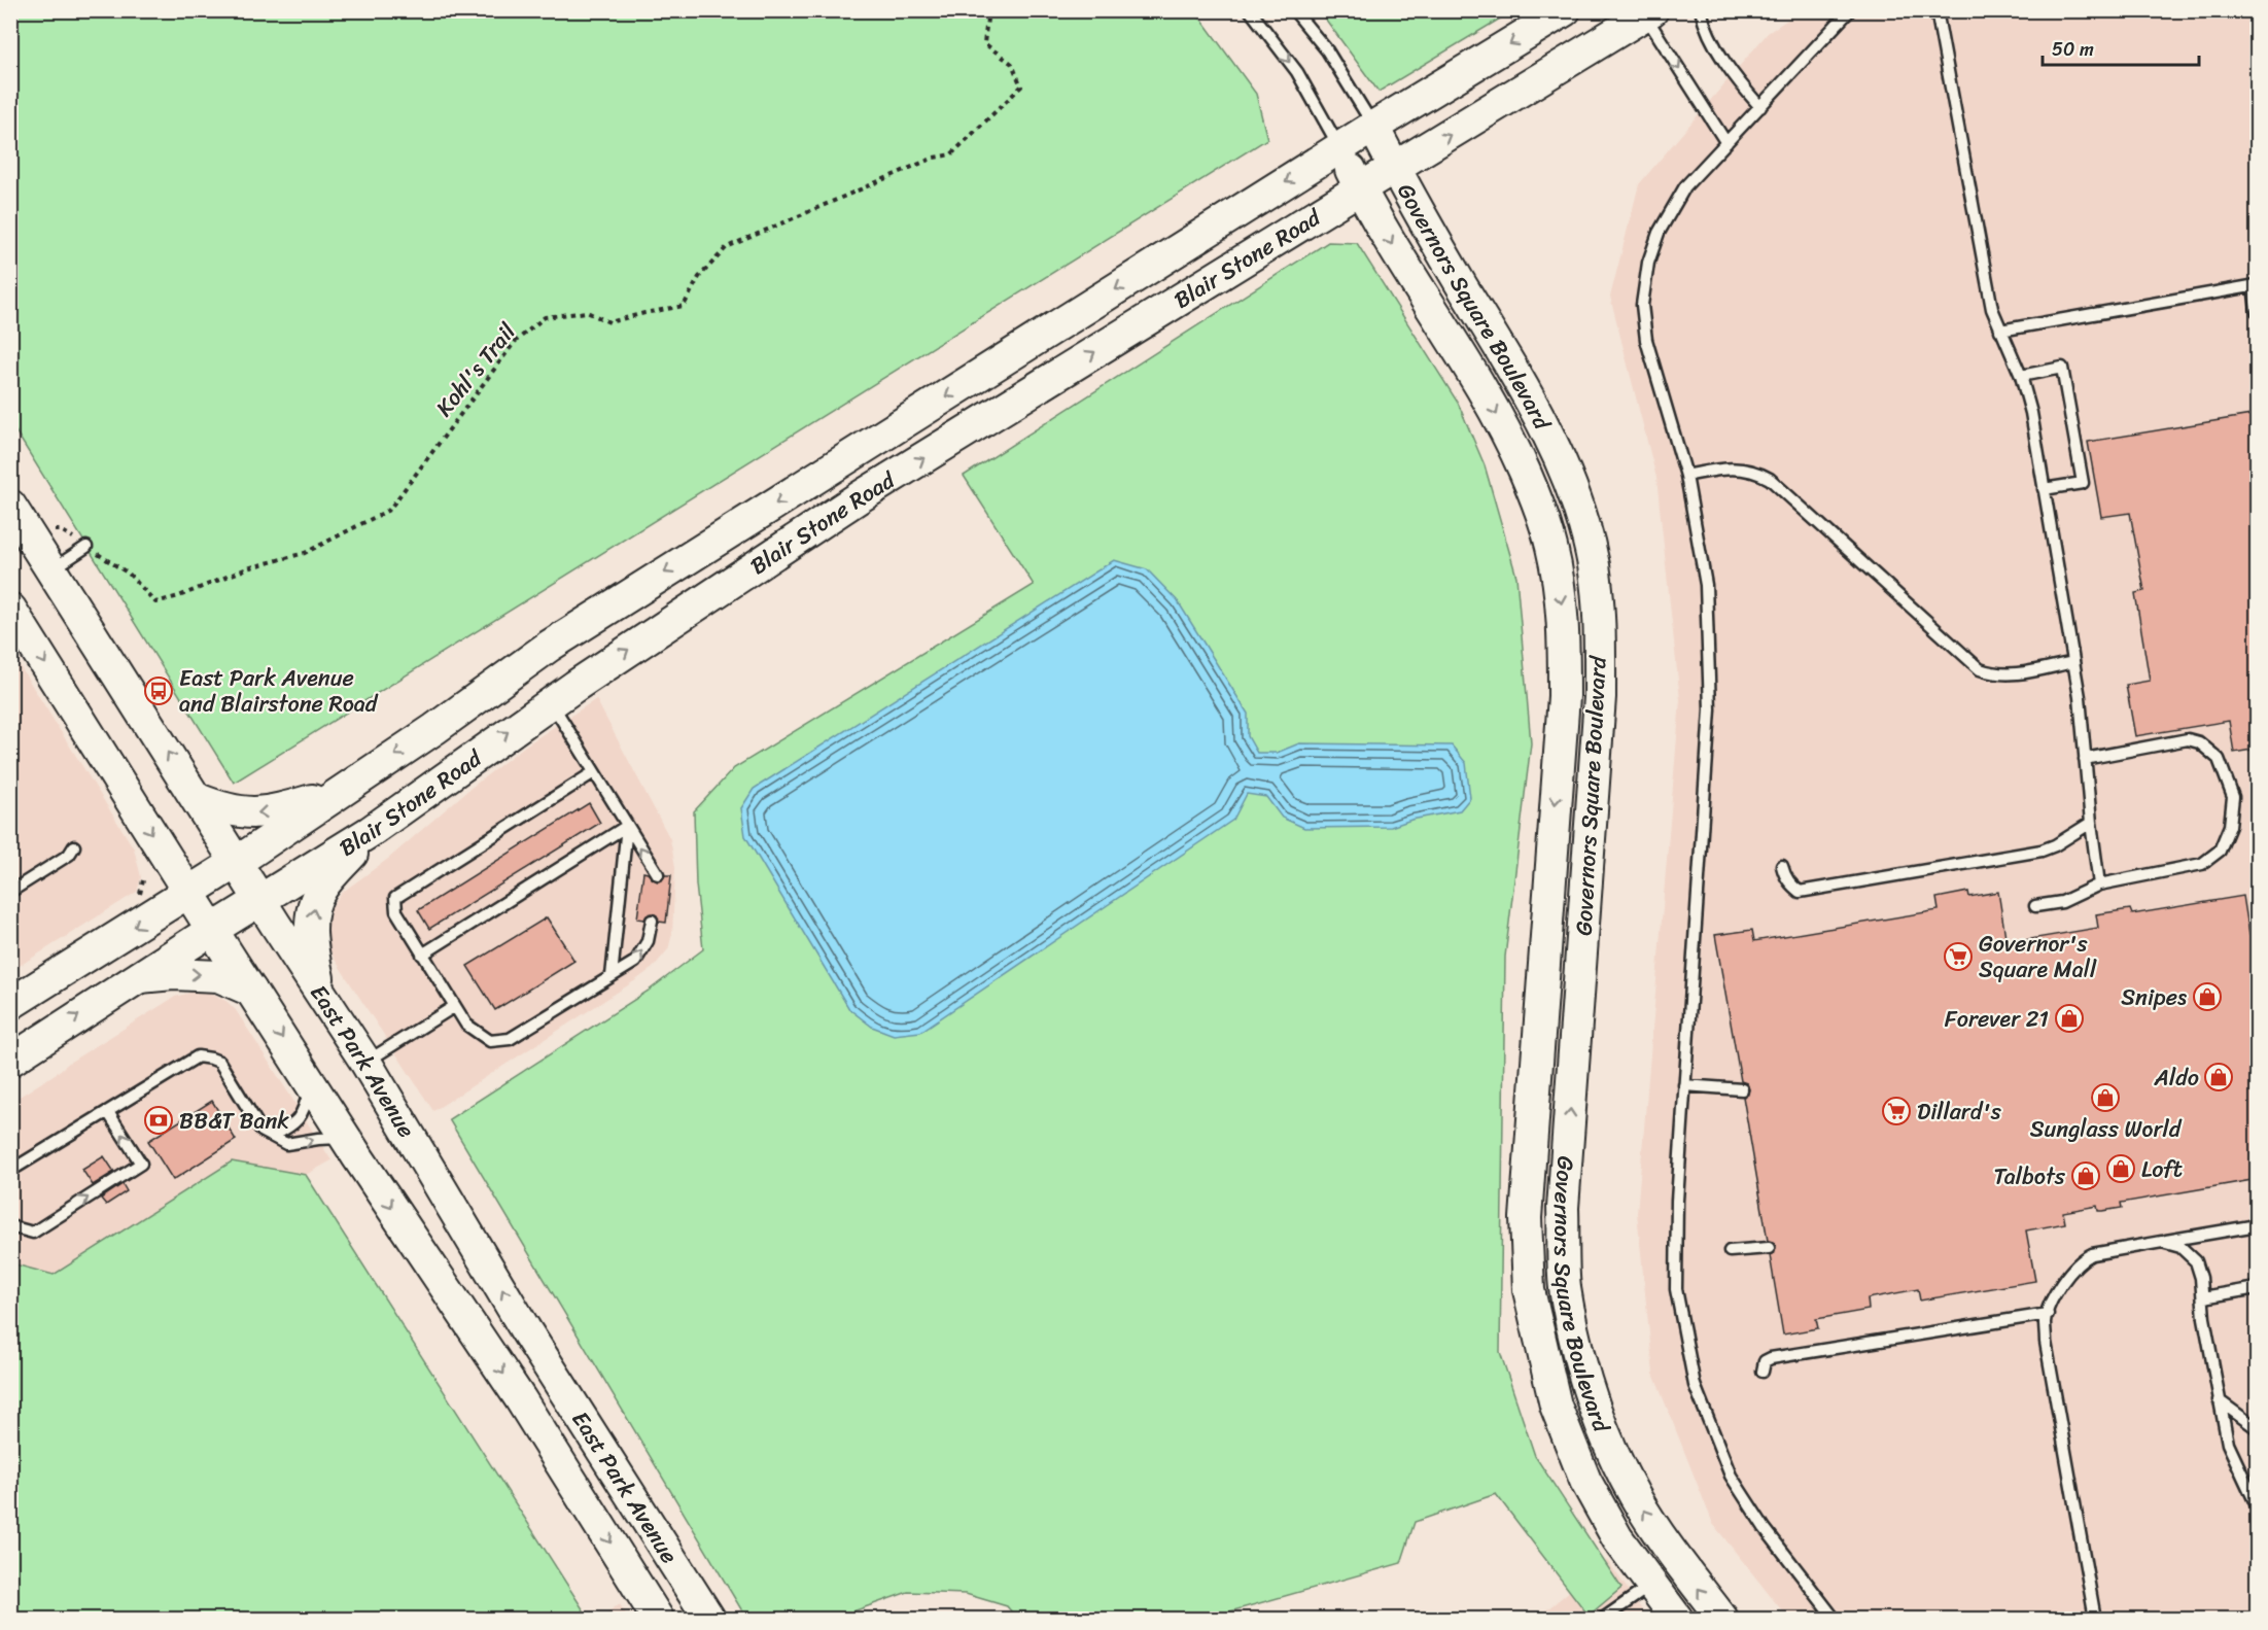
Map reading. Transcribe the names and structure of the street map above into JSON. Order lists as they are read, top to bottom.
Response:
{
  "streets": {
    "main road": ["Blair Stone Road", "Governors Square Boulevard", "East Park Avenue"],
    "path": ["Kohl's Trail"]
  },
  "crossings": [
    ["Blair Stone Road", "Governors Square Boulevard"],
    ["Blair Stone Road", "East Park Avenue"]
  ],
  "places": {
    "bus stop": ["East Park Avenue and Blairstone Road"],
    "supermarket": ["Governor's Square Mall", "Dillard's"],
    "shop": [
      "Snipes",
      "Forever 21",
      "Aldo",
      "Sunglass World",
      "Loft",
      "Talbots"
    ],
    "bank": ["BB&T Bank"]
  },
  "scale_bar": "50 m"
}
